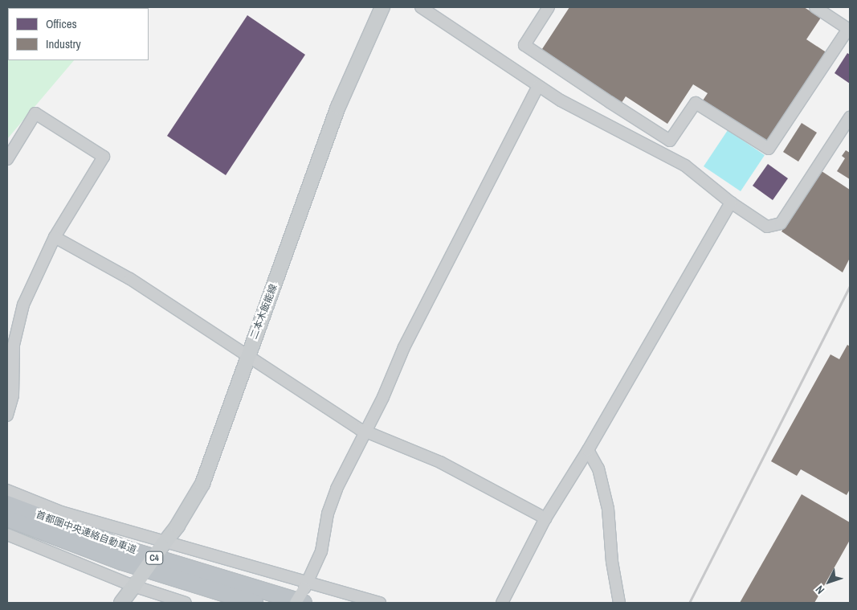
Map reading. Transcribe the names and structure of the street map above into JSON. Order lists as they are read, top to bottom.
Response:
{
  "streets": {
    "highway": ["首都圏中央連絡自動車道", "C4"],
    "main road": ["二本木飯能線"]
  },
  "legend": ["Offices", "Industry"],
  "north": "bottom left"
}
